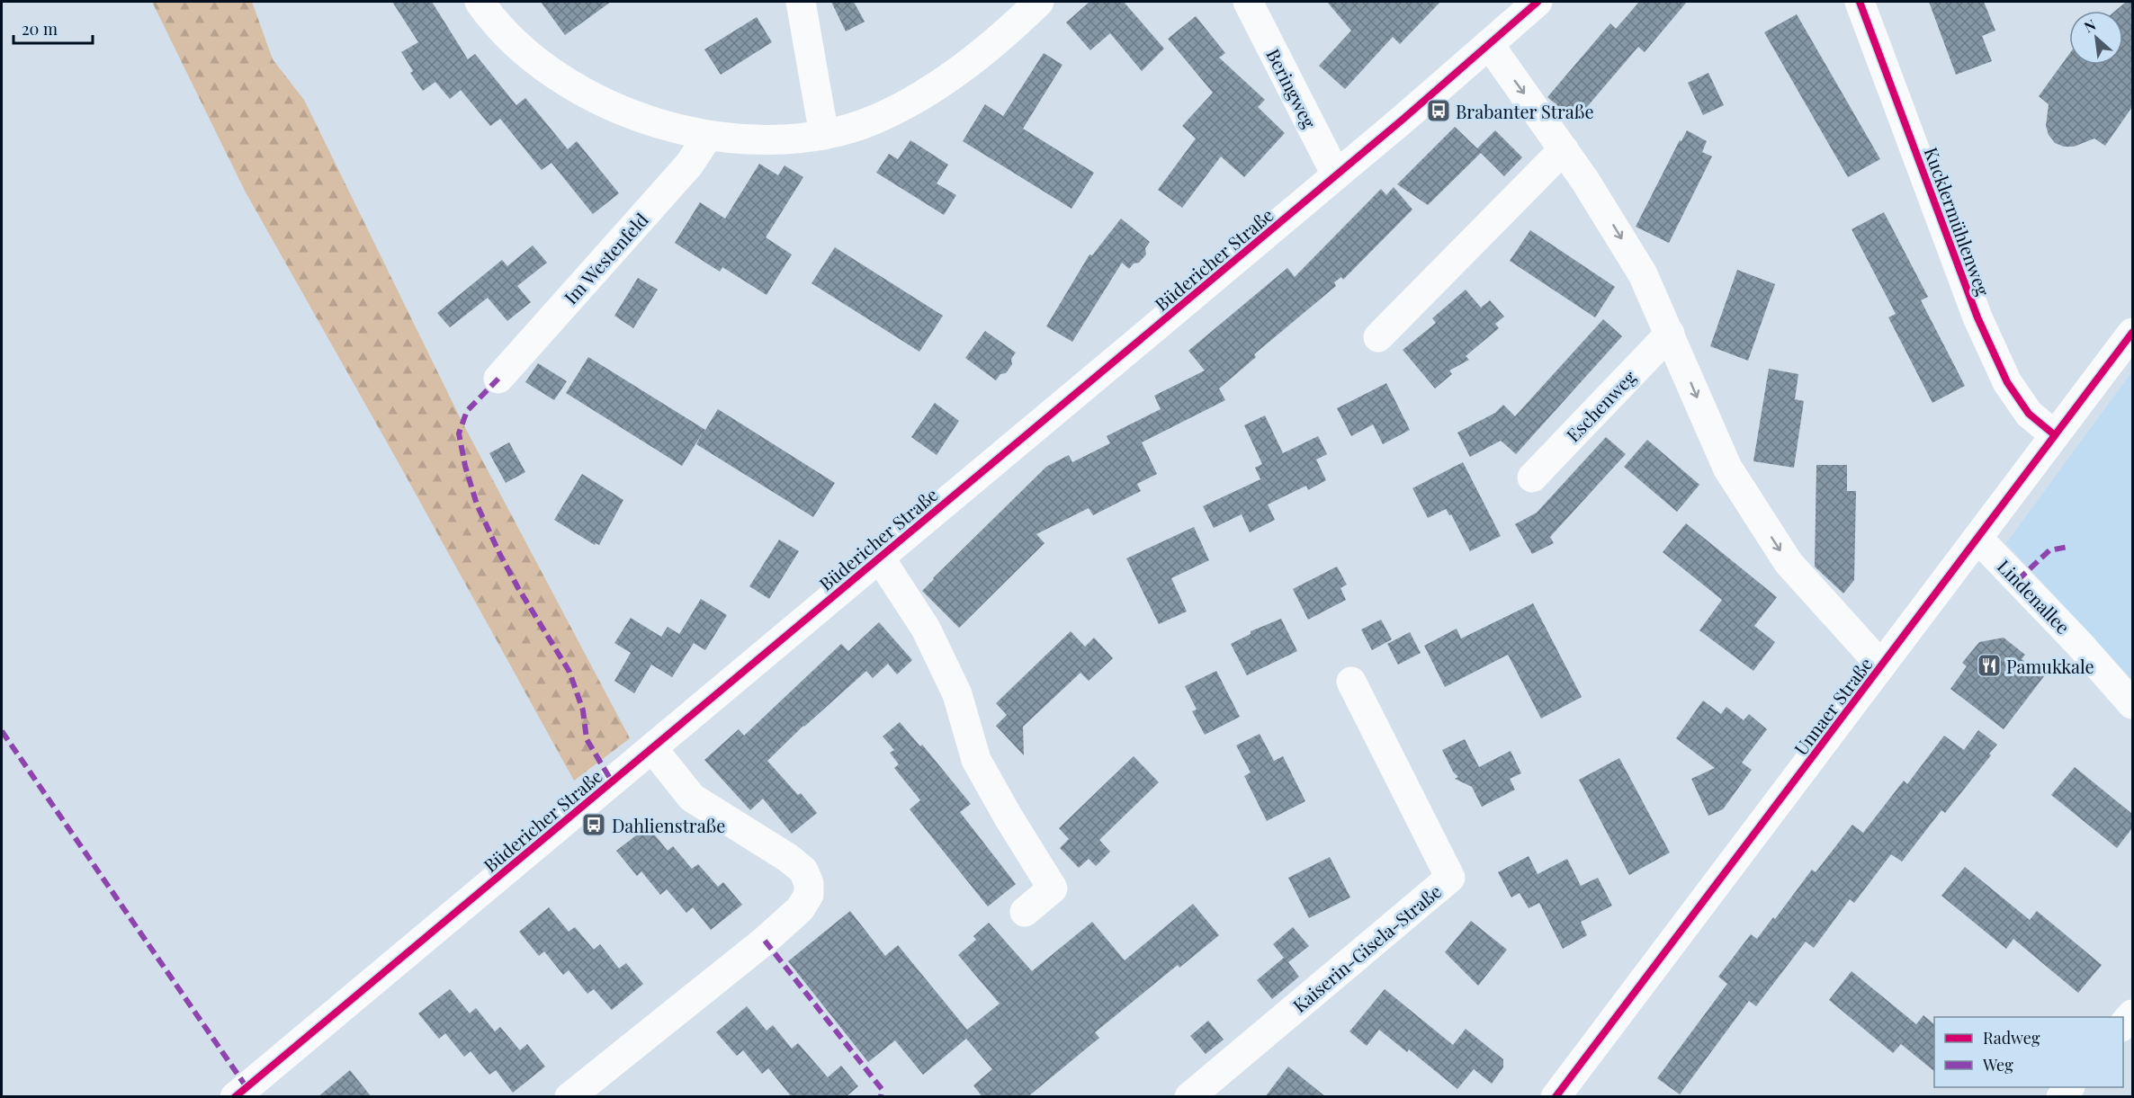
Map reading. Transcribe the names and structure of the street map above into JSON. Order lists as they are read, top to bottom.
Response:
{
  "streets": {
    "street": [
      "Beringweg",
      "Kucklermühlenweg",
      "Im Westenfeld",
      "Büdericher Straße",
      "Eschenweg",
      "Lindenallee",
      "Unnaer Straße",
      "Kaiserin-Gisela-Straße"
    ]
  },
  "crossings": [
    ["Beringweg", "Büdericher Straße"],
    ["Kucklermühlenweg", "Unnaer Straße"],
    ["Lindenallee", "Unnaer Straße"]
  ],
  "places": {
    "bus stop": ["Brabanter Straße", "Dahlienstraße"],
    "restaurant": ["Pamukkale"]
  },
  "legend": ["Radweg", "Weg"],
  "scale_bar": "20 m",
  "north": "top left"
}
